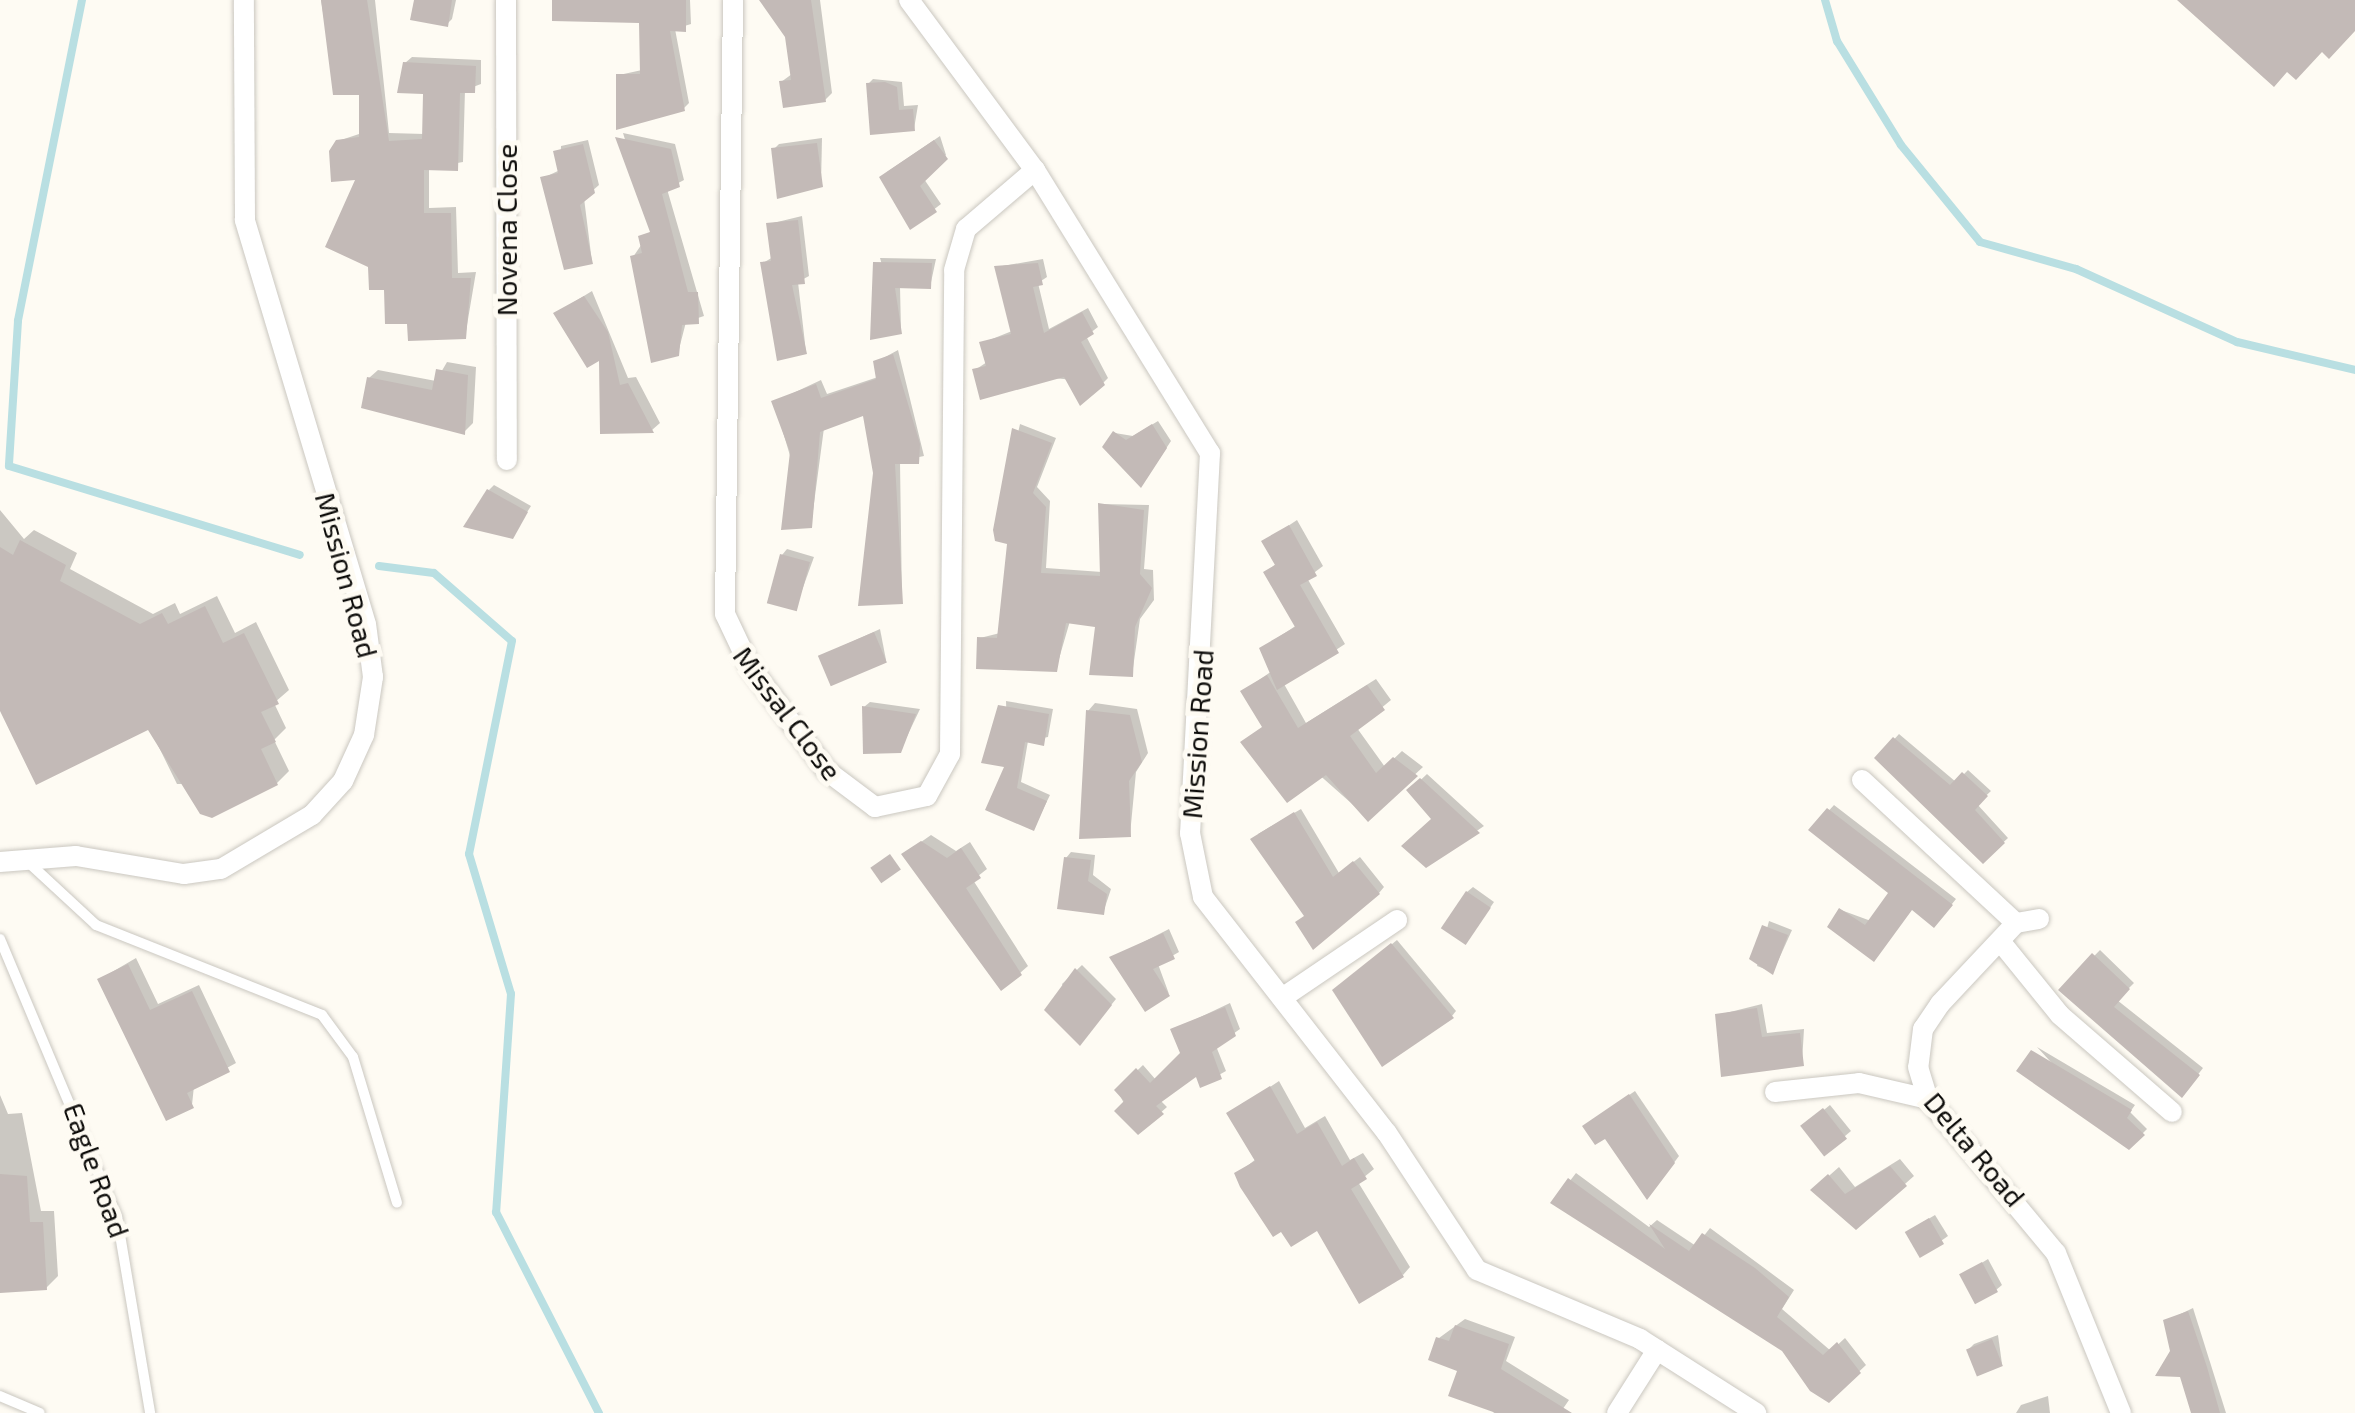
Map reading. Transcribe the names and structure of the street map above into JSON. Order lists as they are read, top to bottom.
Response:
{
  "streets": {
    "street": [
      "Novena Close",
      "Mission Road",
      "Missal Close",
      "Delta Road"
    ],
    "lane": ["Eagle Road"]
  },
  "crossings": [
    ["Mission Road", "Missal Close"]
  ]
}
